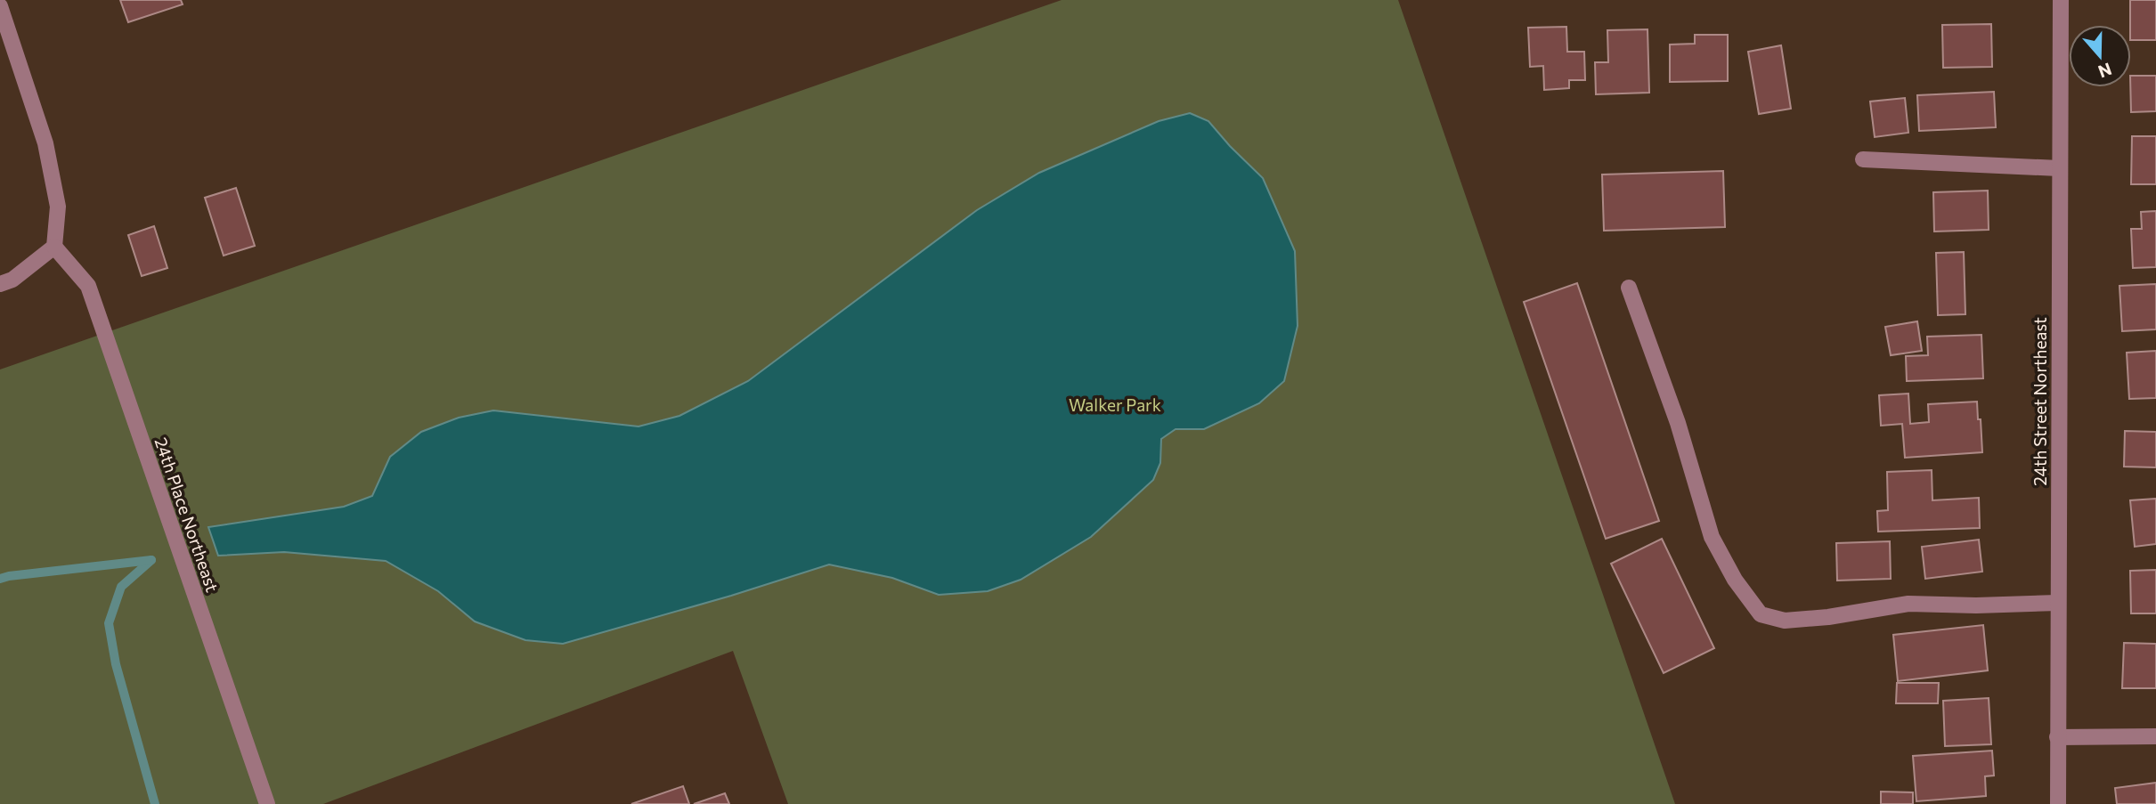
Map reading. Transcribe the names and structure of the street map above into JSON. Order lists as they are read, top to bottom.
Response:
{
  "streets": {
    "street": ["24th Street Northeast", "24th Place Northeast"]
  },
  "parks": ["Walker Park"],
  "north": "bottom"
}
